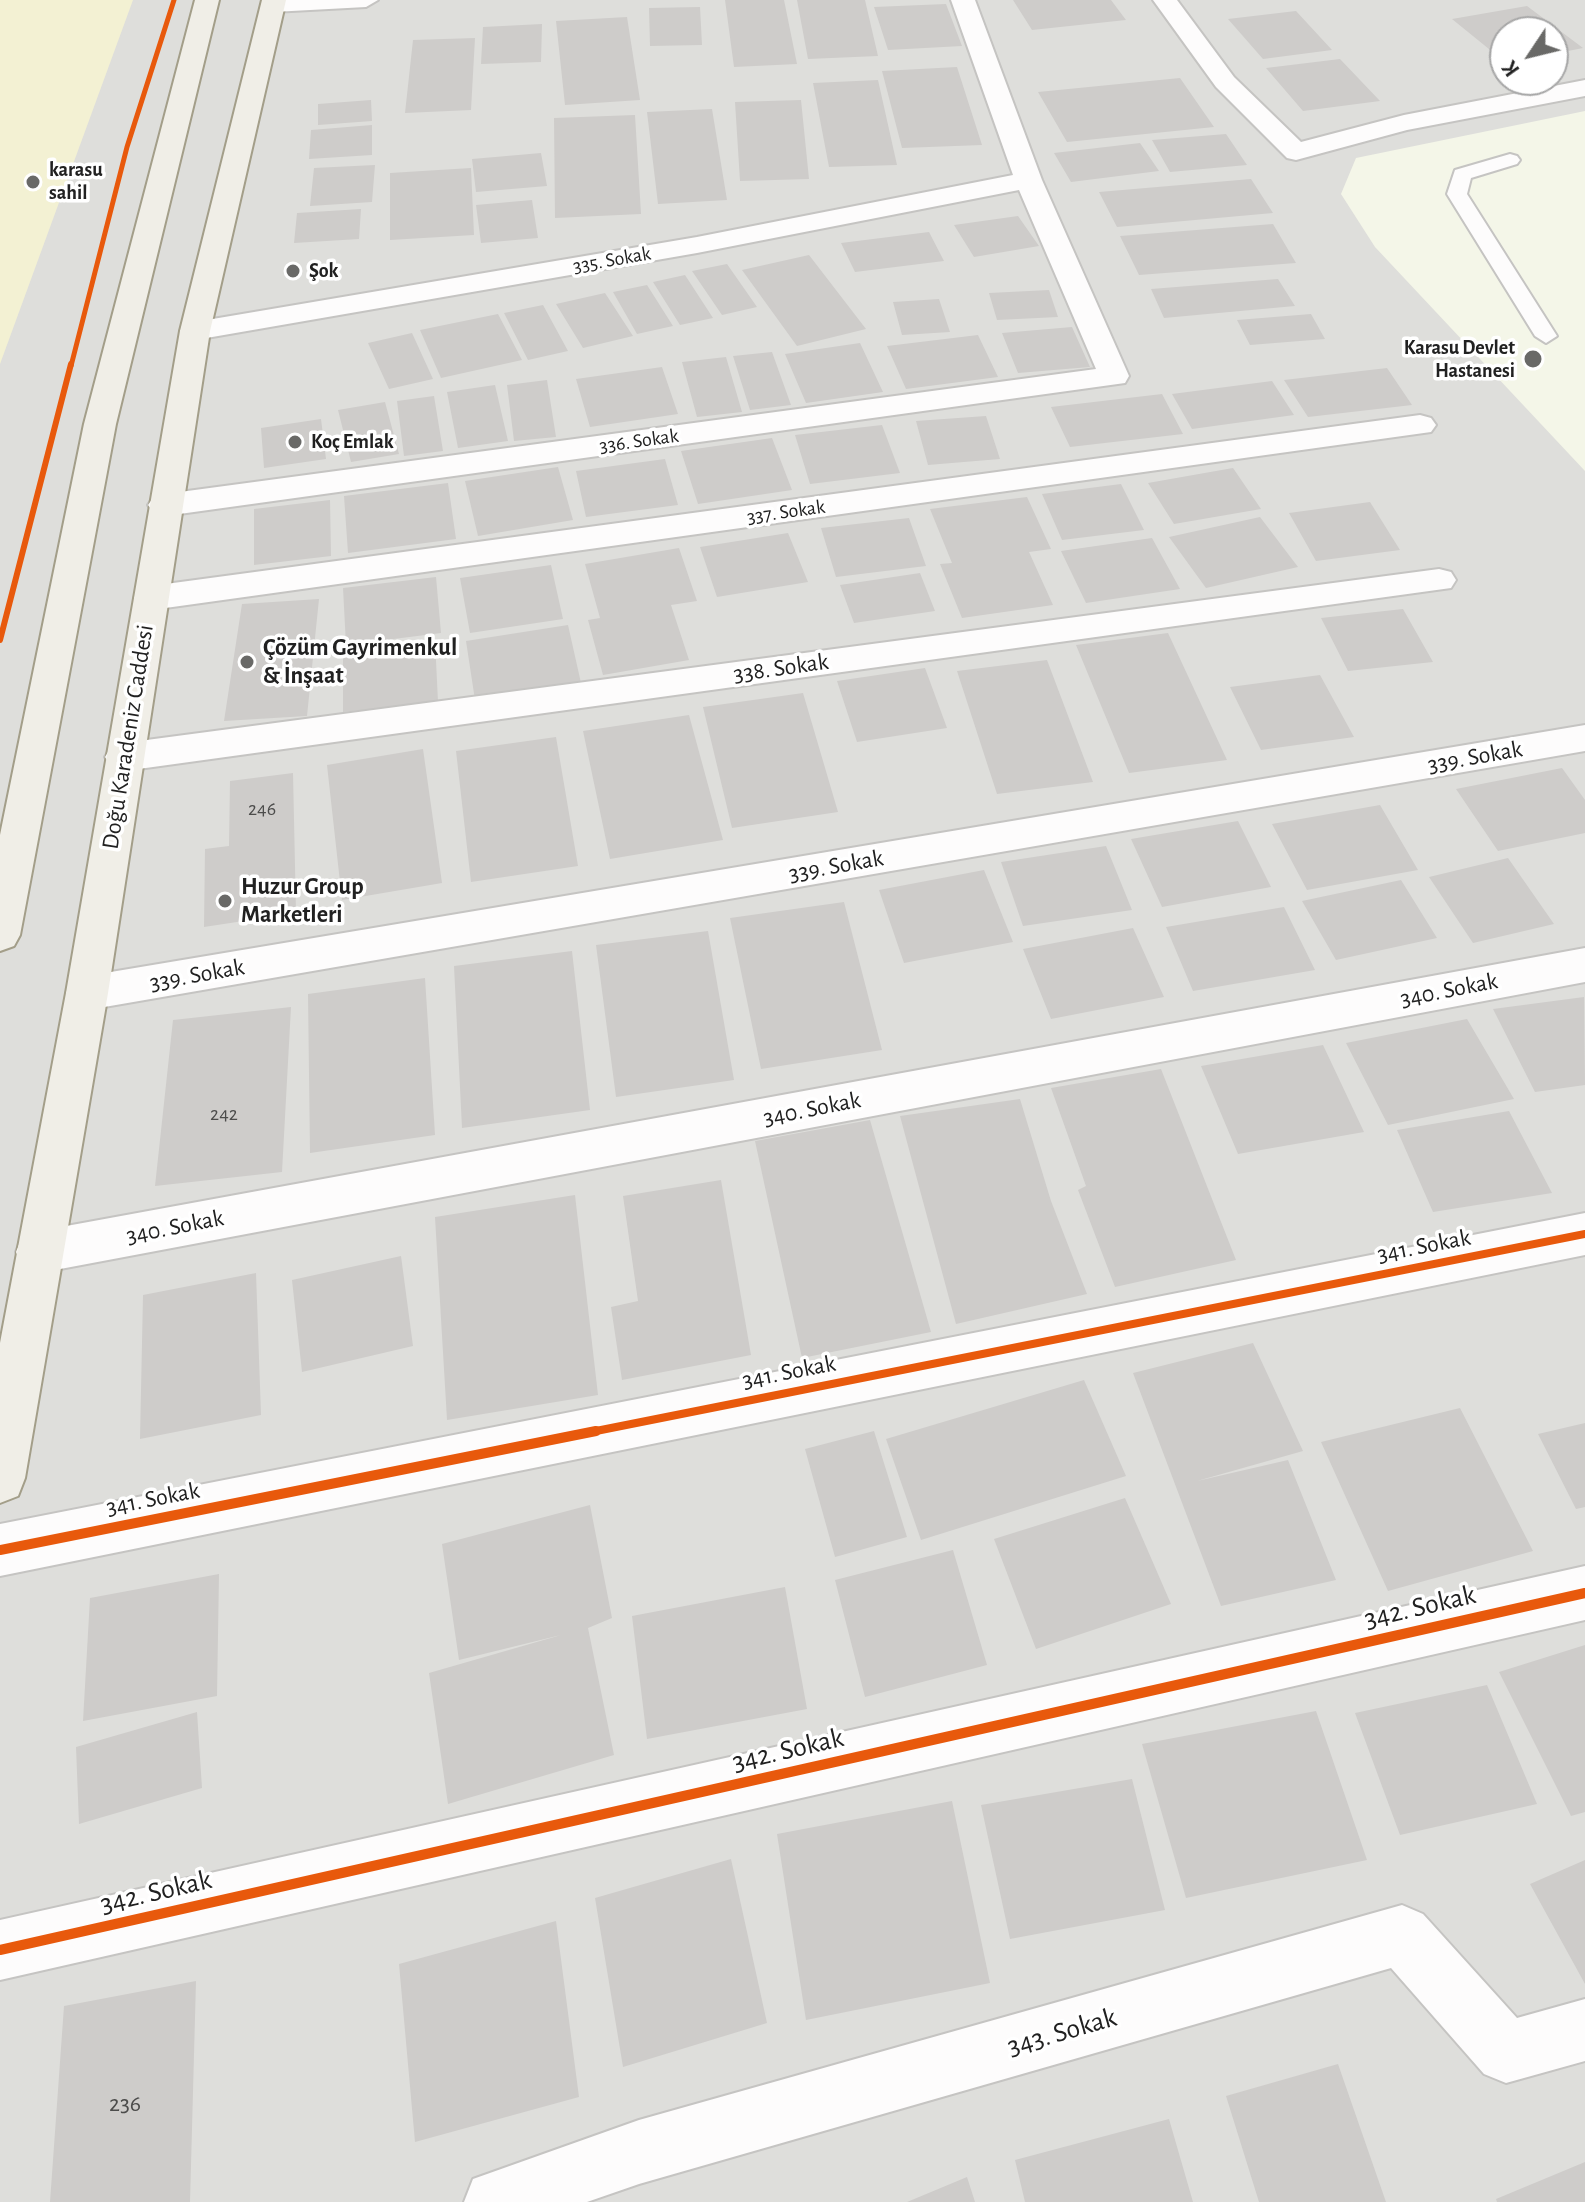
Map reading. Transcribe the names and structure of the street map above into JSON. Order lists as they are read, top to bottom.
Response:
{
  "streets": {
    "main road": ["Doğu Karadeniz Caddesi"],
    "street": [
      "335. Sokak",
      "336. Sokak",
      "337. Sokak",
      "338. Sokak",
      "339. Sokak",
      "340. Sokak",
      "341. Sokak",
      "342. Sokak",
      "343. Sokak"
    ]
  },
  "crossings": [
    ["335. Sokak", "336. Sokak"],
    ["335. Sokak", "Doğu Karadeniz Caddesi"],
    ["336. Sokak", "Doğu Karadeniz Caddesi"],
    ["337. Sokak", "Doğu Karadeniz Caddesi"],
    ["338. Sokak", "Doğu Karadeniz Caddesi"],
    ["Doğu Karadeniz Caddesi", "339. Sokak"],
    ["Doğu Karadeniz Caddesi", "340. Sokak"]
  ],
  "places": [
    "karasu sahil",
    "Şok",
    "Karasu Devlet Hastanesi",
    "Koç Emlak",
    "Çözüm Gayrimenkul & İnşaat",
    "Huzur Group Marketleri"
  ],
  "house_numbers": ["246", "242", "236"],
  "north": "bottom left"
}
